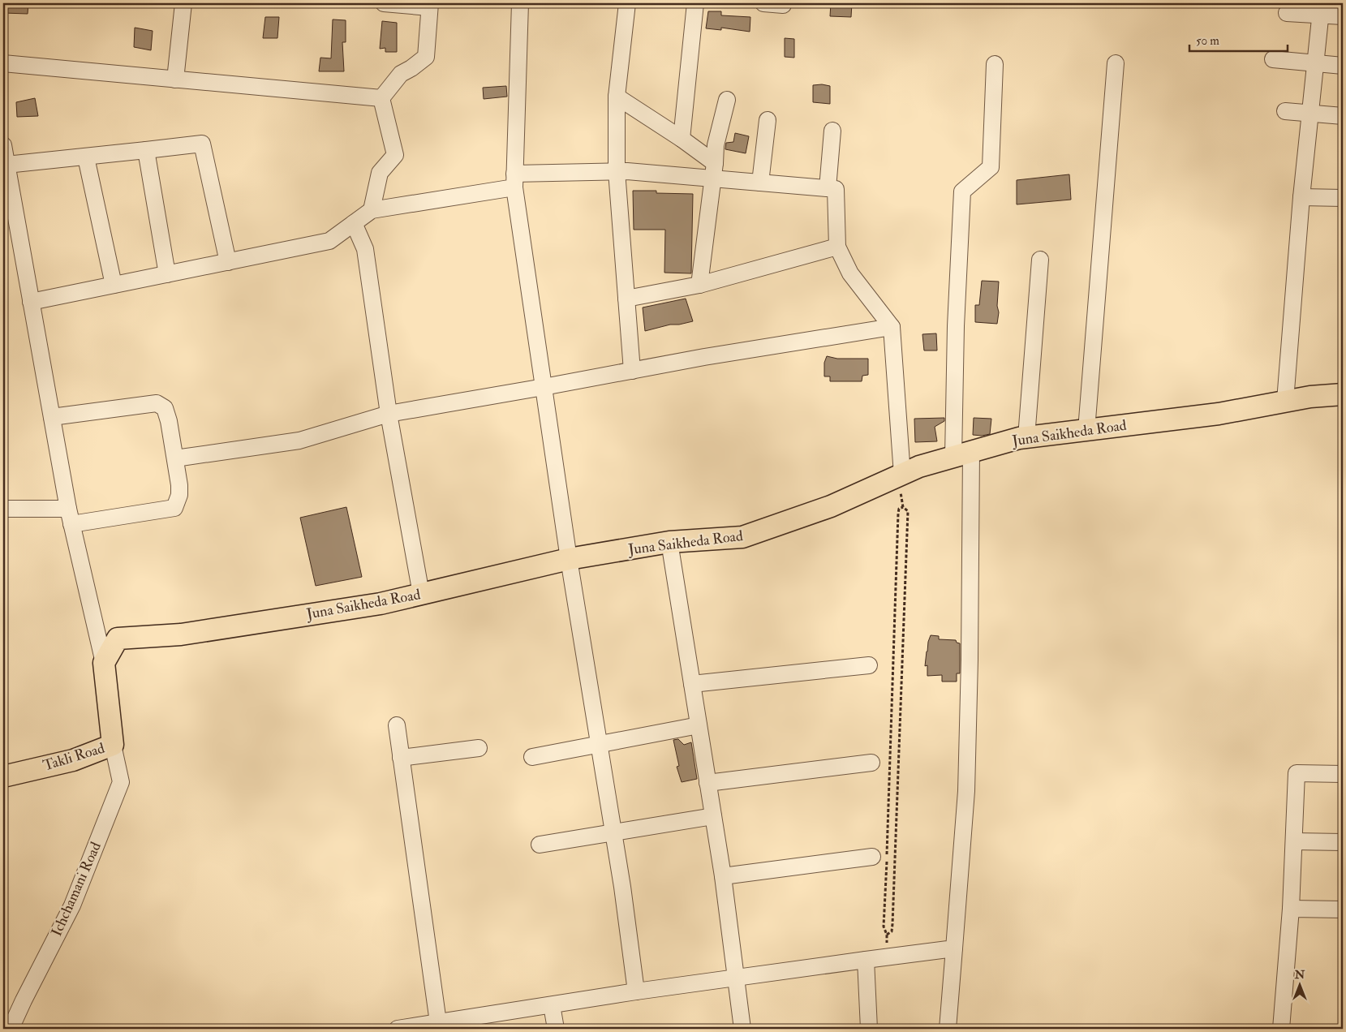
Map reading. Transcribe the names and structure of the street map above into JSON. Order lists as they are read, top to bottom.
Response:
{
  "streets": {
    "main road": ["Juna Saikheda Road", "Takli Road"],
    "street": ["Ichchamani Road"]
  },
  "crossings": [
    ["Juna Saikheda Road", "Takli Road"],
    ["Takli Road", "Ichchamani Road"]
  ],
  "scale_bar": "50 m",
  "north": "top"
}
